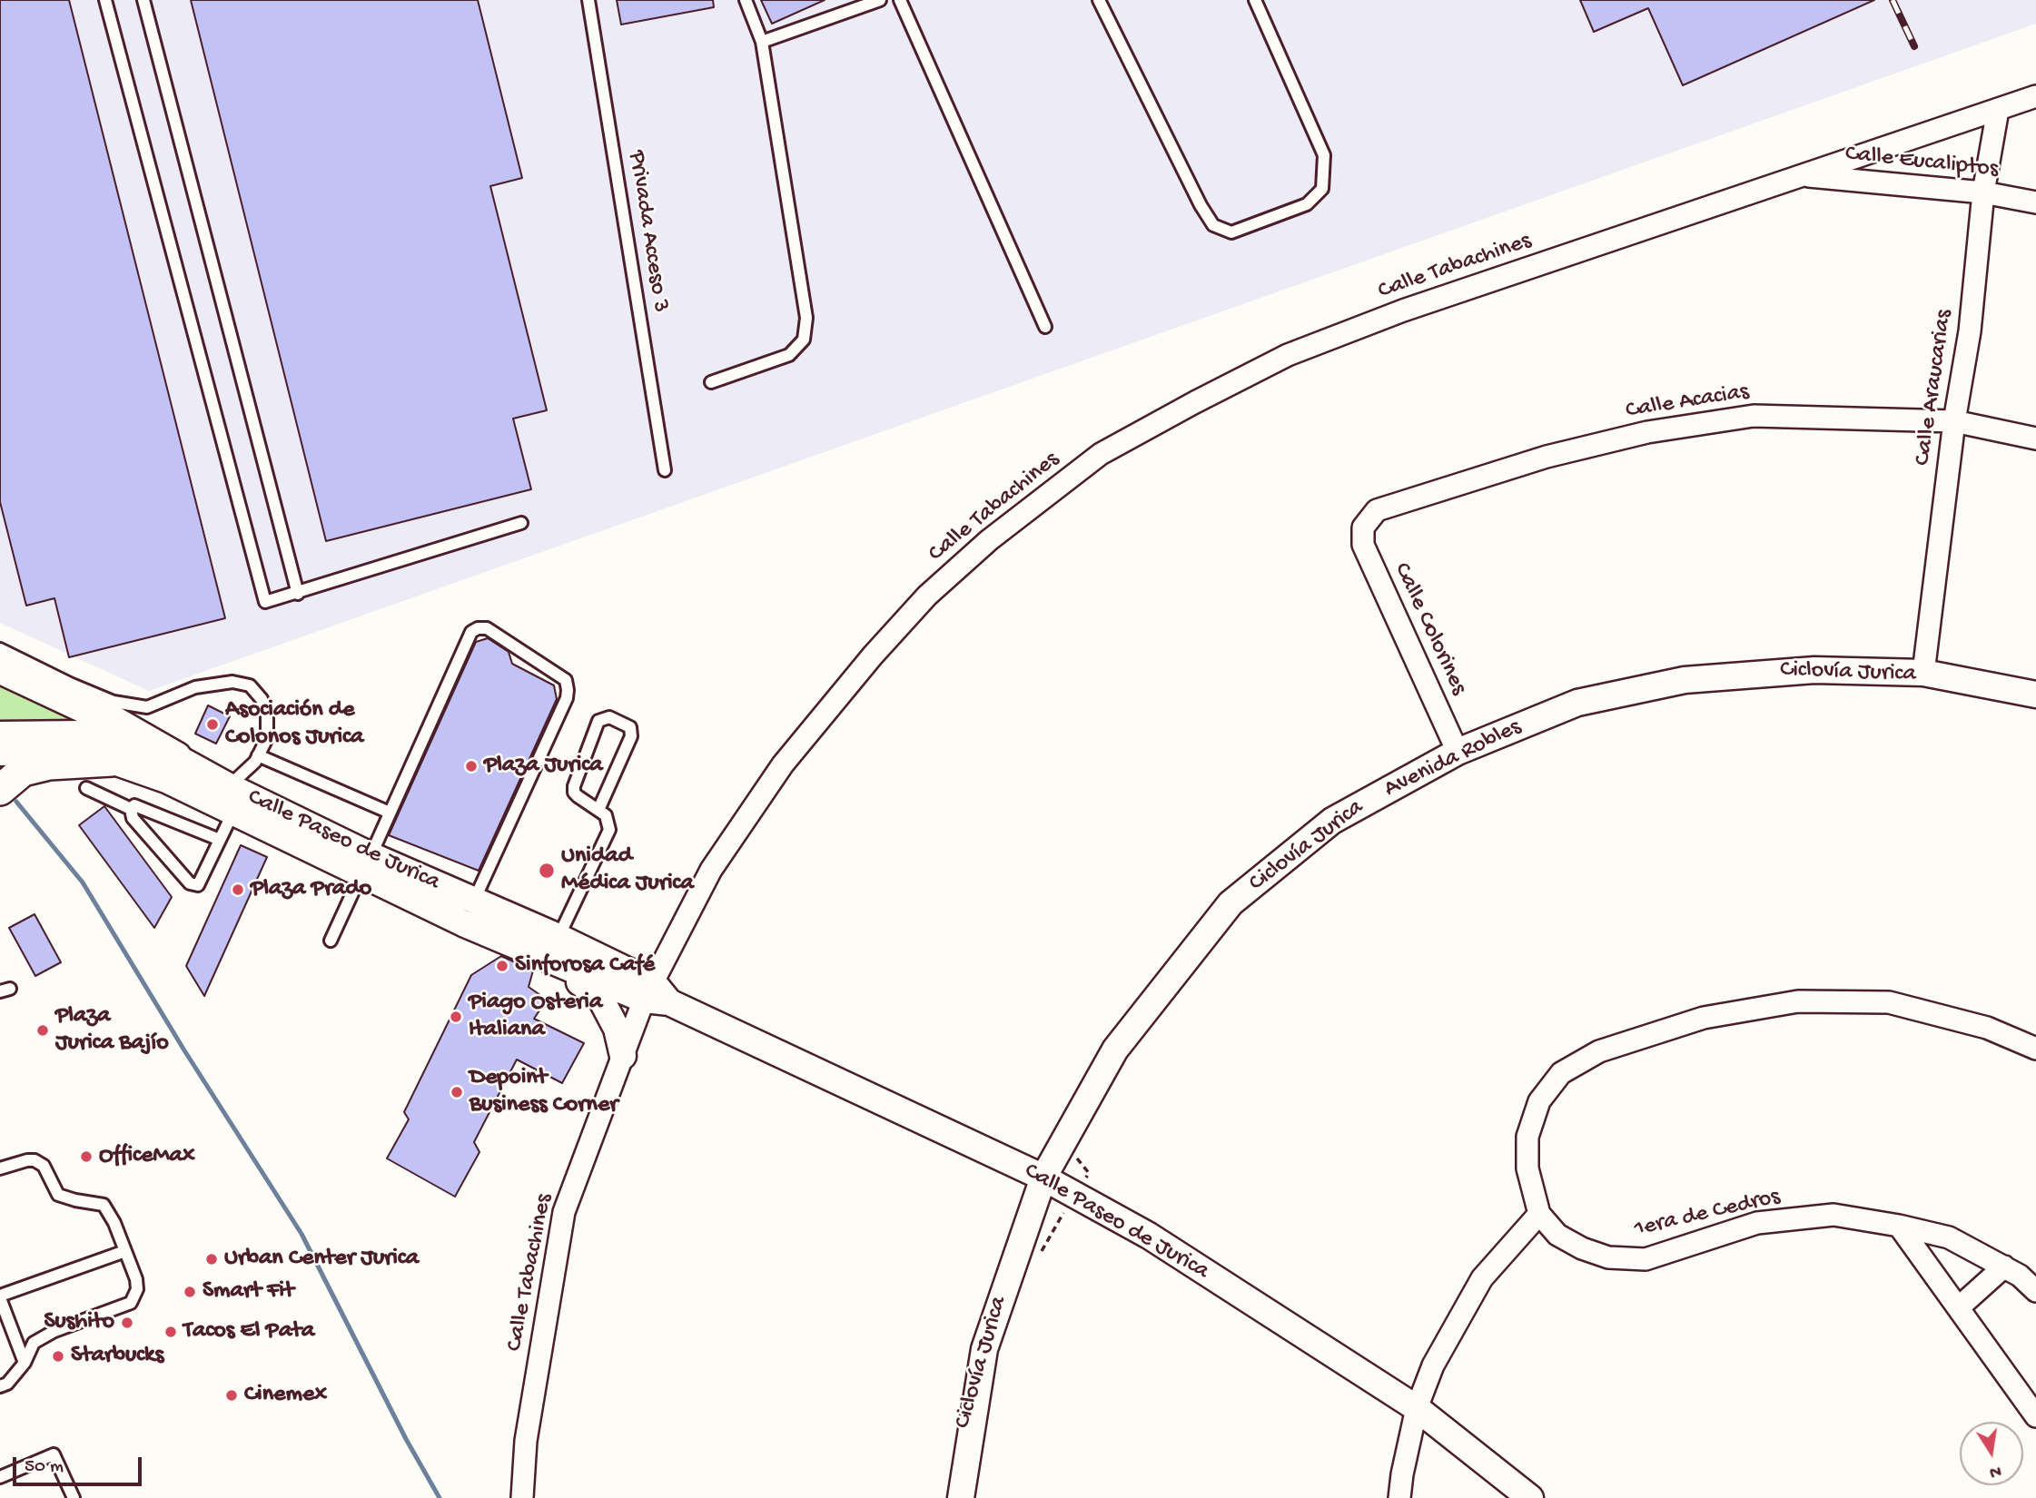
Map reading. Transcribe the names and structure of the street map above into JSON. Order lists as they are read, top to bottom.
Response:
{
  "streets": {
    "street": [
      "Calle Eucaliptos",
      "Calle Tabachines",
      "Calle Araucarias",
      "Calle Acacias",
      "Calle Colorines",
      "Avenida Robles",
      "Calle Paseo de Jurica",
      "1era de Cedros"
    ],
    "lane": ["Privada Acceso 3"]
  },
  "crossings": [
    ["Calle Eucaliptos", "Calle Tabachines"],
    ["Calle Eucaliptos", "Calle Araucarias"],
    ["Calle Tabachines", "Calle Araucarias"],
    ["Calle Tabachines", "Calle Paseo de Jurica"],
    ["Calle Araucarias", "Calle Acacias"],
    ["Calle Araucarias", "Avenida Robles"],
    ["Calle Acacias", "Calle Colorines"],
    ["Calle Colorines", "Avenida Robles"],
    ["Avenida Robles", "Calle Paseo de Jurica"]
  ],
  "places": [
    "Asociación de Colonos Jurica",
    "Plaza Jurica",
    "Unidad Médica Jurica",
    "Plaza Prado",
    "Sinforosa Café",
    "Piago Osteria Italiana",
    "Plaza Jurica Bajío",
    "Depoint Business Corner",
    "OfficeMax",
    "Urban Center Jurica",
    "Smart Fit",
    "Sushito",
    "Tacos El Pata",
    "Starbucks",
    "Cinemex"
  ],
  "scale_bar": "50 m",
  "north": "bottom"
}
